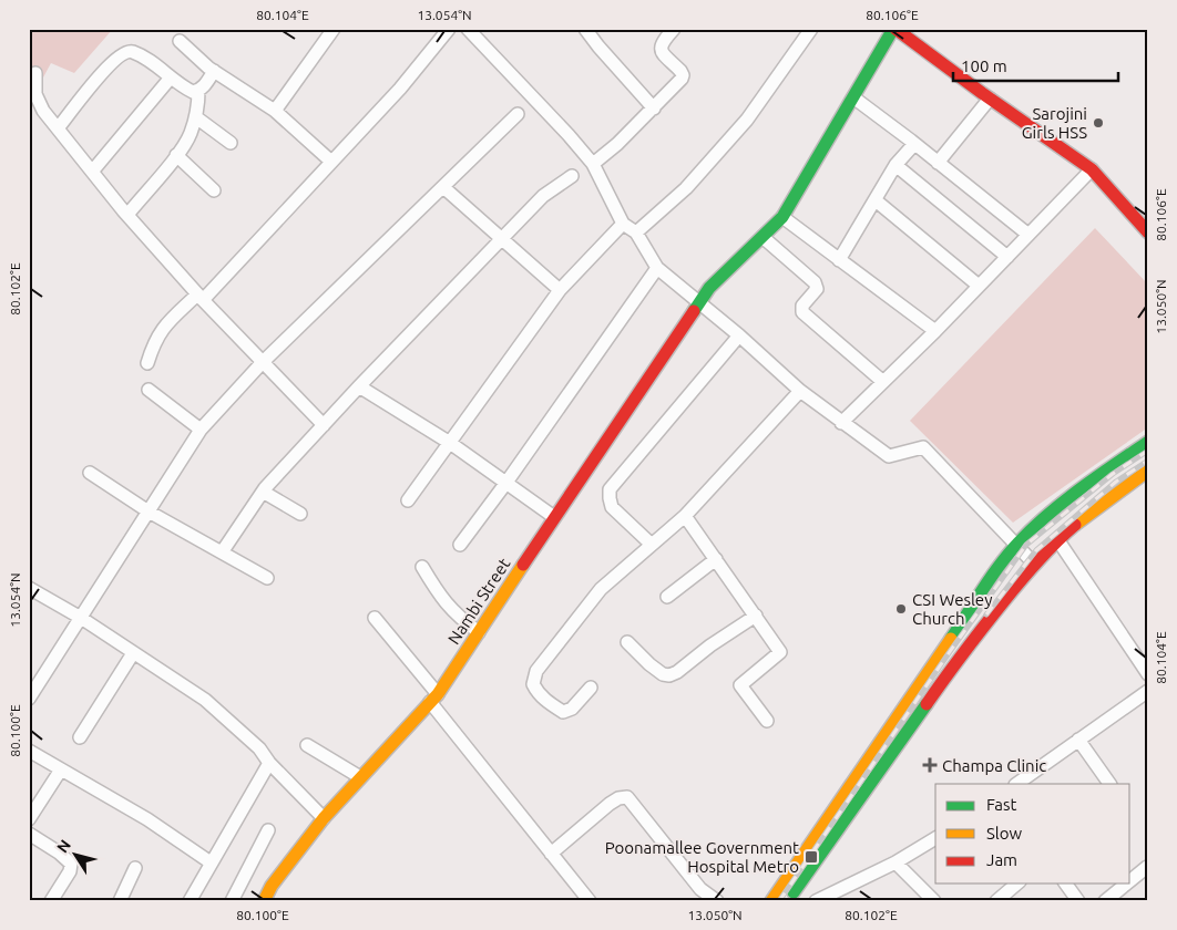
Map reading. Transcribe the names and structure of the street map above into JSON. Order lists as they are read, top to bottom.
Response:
{
  "streets": {
    "street": ["Nambi Street"]
  },
  "places": {
    "other": ["Sarojini Girls HSS", "CSI Wesley Church"],
    "health": ["Champa Clinic"],
    "transit": ["Poonamallee Government Hospital Metro"]
  },
  "legend": ["Fast", "Slow", "Jam"],
  "scale_bar": "100 m",
  "north": "top left",
  "coordinates": [
    "80.104°E",
    "13.054°N",
    "80.106°E",
    "80.102°E",
    "13.050°N",
    "80.100°E"
  ]
}
